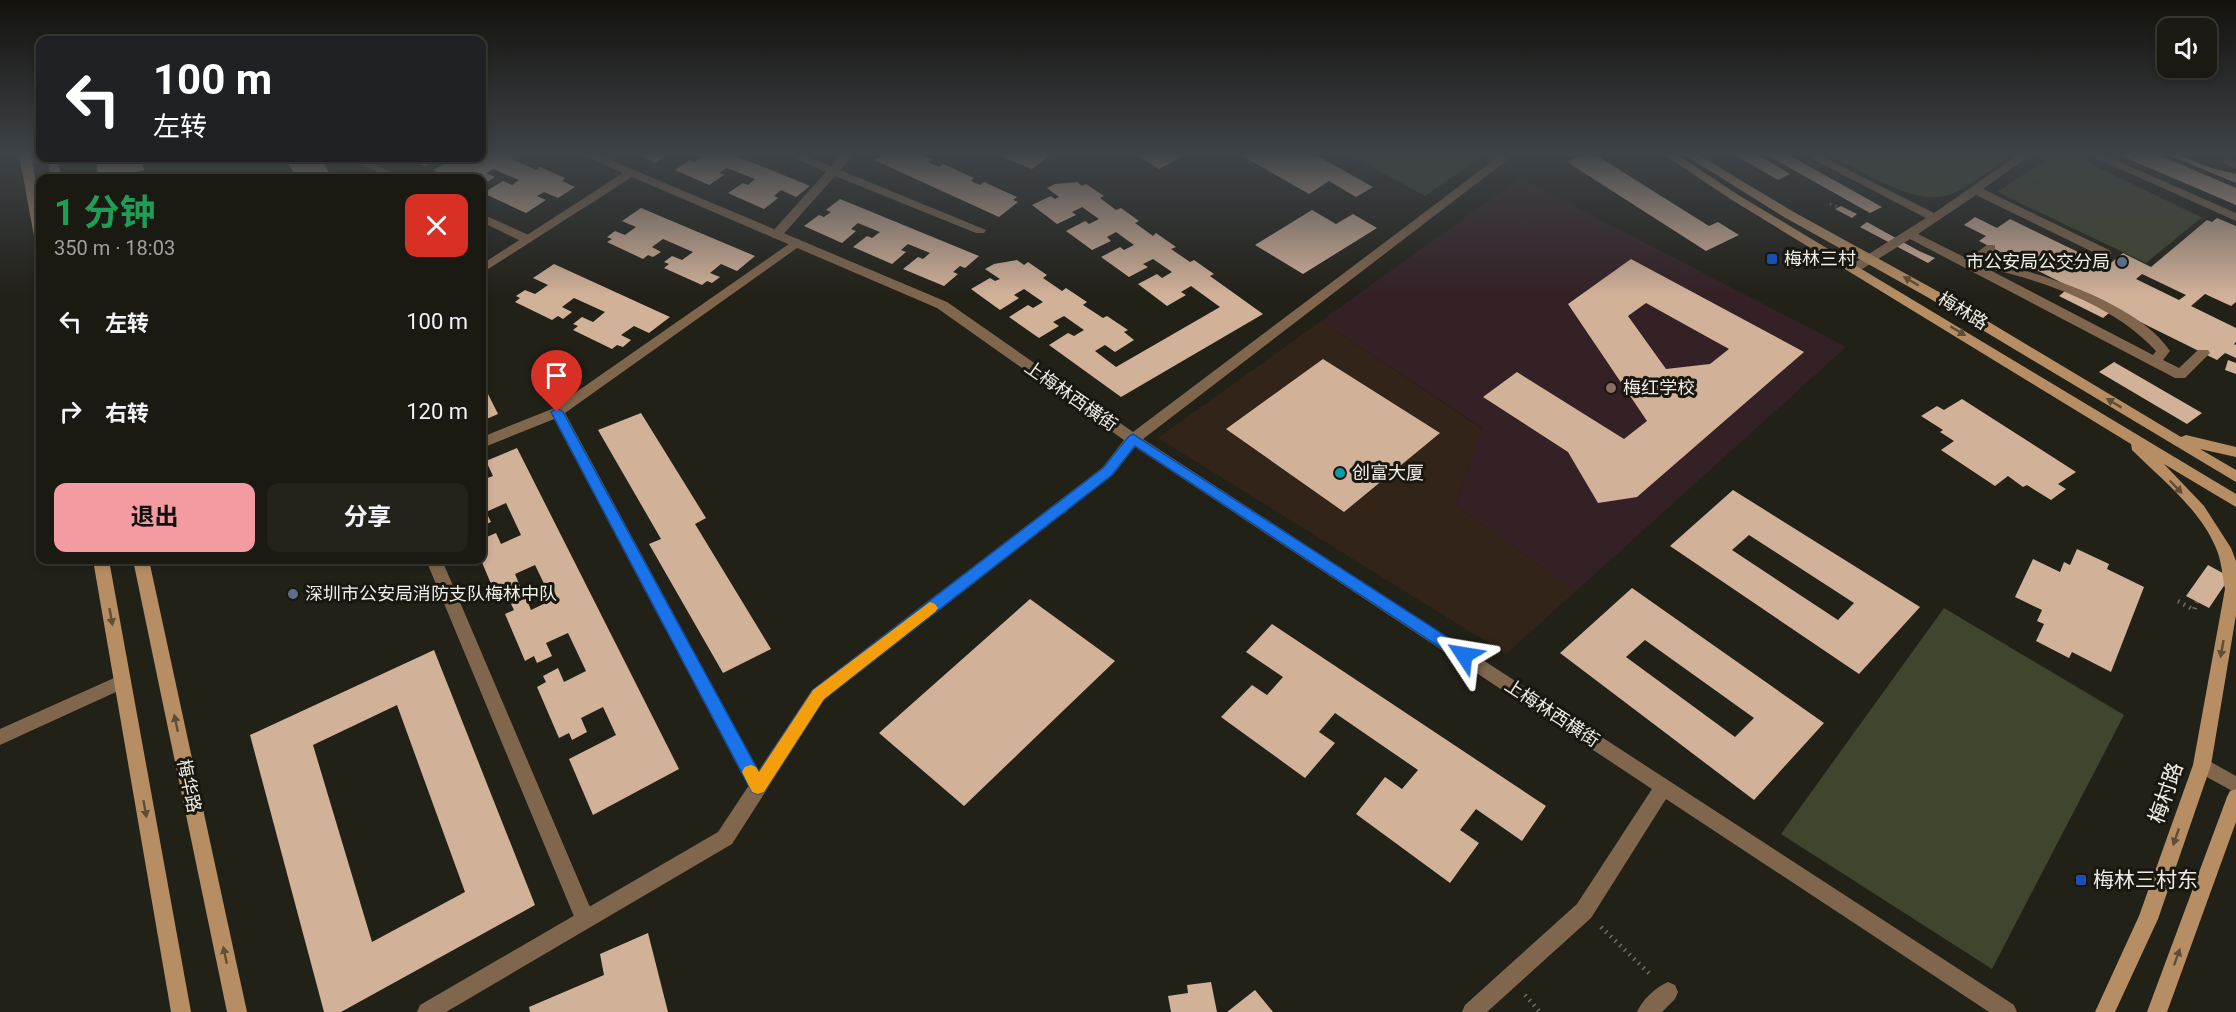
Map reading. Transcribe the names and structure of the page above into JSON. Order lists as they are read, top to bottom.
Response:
{
  "streets": {
    "main road": ["梅林路", "梅华路", "梅村路"],
    "street": ["上梅林西横街"]
  },
  "crossings": [
    ["梅林路", "梅村路"]
  ],
  "places": {
    "transit": ["梅林三村", "梅林三村东"],
    "other": [
      "市公安局公交分局",
      "梅红学校",
      "创富大厦",
      "深圳市公安局消防支队梅林中队"
    ]
  },
  "page": {
    "turn": ["100 m", "左转"],
    "heading": ["1 分钟", "350 m · 18:03"],
    "list": [
      {
        "name": "左转",
        "value": "100 m"
      },
      {
        "name": "右转",
        "value": "120 m"
      }
    ],
    "buttons": ["退出", "分享"]
  }
}
